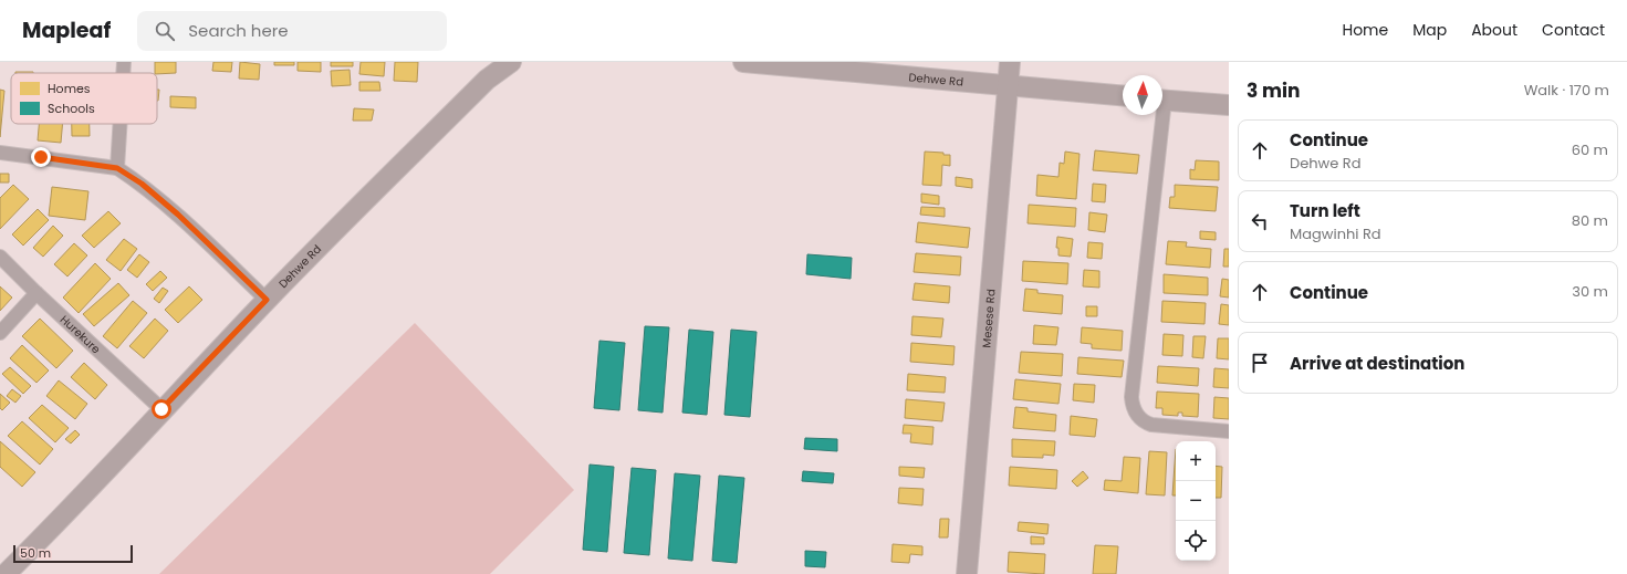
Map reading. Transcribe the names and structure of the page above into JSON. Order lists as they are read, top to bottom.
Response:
{
  "streets": {
    "street": ["Dehwe Rd", "Mesese Rd", "Hurekure"]
  },
  "crossings": [
    ["Dehwe Rd", "Mesese Rd"],
    ["Dehwe Rd", "Hurekure"]
  ],
  "legend": ["Homes", "Schools"],
  "scale_bar": "50 m",
  "north": "top",
  "page": {
    "header": "Mapleaf",
    "search": "Search here",
    "nav": [
      "Home",
      "Map",
      "About",
      "Contact"
    ],
    "heading": ["3 min", "Walk · 170 m"],
    "list": [
      ["Continue", "Dehwe Rd", "60 m"],
      ["Turn left", "Magwinhi Rd", "80 m"],
      ["Continue", "30 m"],
      "Arrive at destination"
    ],
    "map_buttons": ["+", "−"],
    "scale": "50 m"
  }
}
